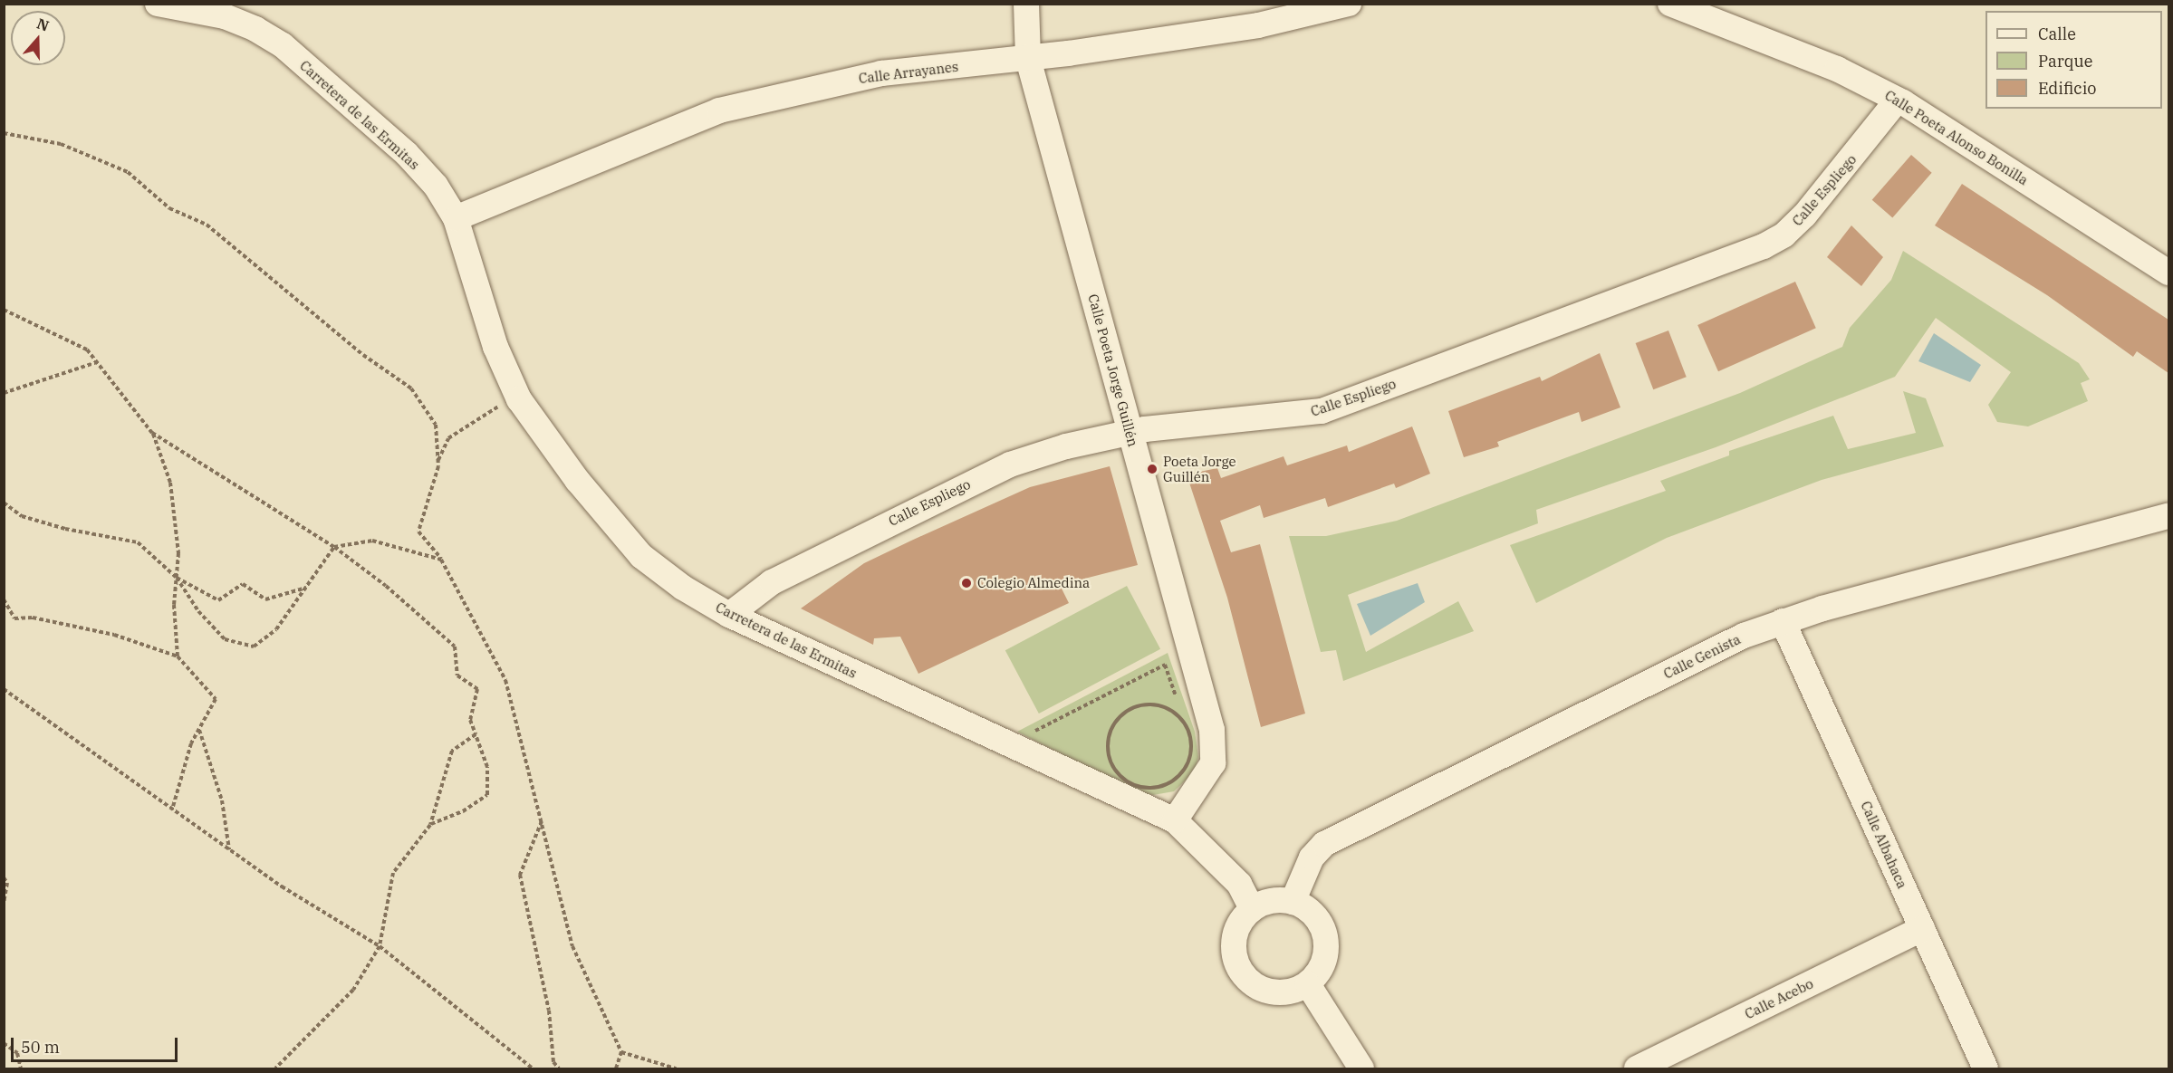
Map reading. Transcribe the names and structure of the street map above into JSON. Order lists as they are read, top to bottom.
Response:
{
  "streets": {
    "street": [
      "Calle Arrayanes",
      "Carretera de las Ermitas",
      "Calle Poeta Alonso Bonilla",
      "Calle Espliego",
      "Calle Poeta Jorge Guillén",
      "Calle Genista",
      "Calle Albahaca",
      "Calle Acebo"
    ]
  },
  "crossings": [
    ["Calle Arrayanes", "Carretera de las Ermitas"],
    ["Calle Arrayanes", "Calle Poeta Jorge Guillén"],
    ["Carretera de las Ermitas", "Calle Espliego"],
    ["Carretera de las Ermitas", "Calle Poeta Jorge Guillén"],
    ["Carretera de las Ermitas", "Calle Genista"],
    ["Calle Poeta Alonso Bonilla", "Calle Espliego"],
    ["Calle Espliego", "Calle Poeta Jorge Guillén"],
    ["Calle Genista", "Calle Albahaca"],
    ["Calle Albahaca", "Calle Acebo"]
  ],
  "places": ["Poeta Jorge Guillén", "Colegio Almedina"],
  "legend": ["Calle", "Parque", "Edificio"],
  "scale_bar": "50 m",
  "north": "top"
}
